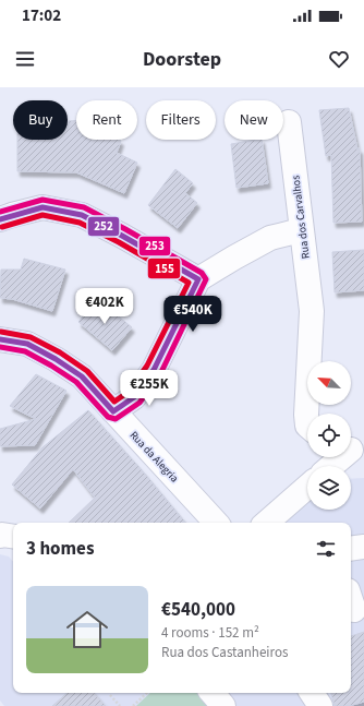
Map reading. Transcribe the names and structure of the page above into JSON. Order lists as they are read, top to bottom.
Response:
{
  "streets": {
    "street": ["Rua dos Carvalhos", "Rua da Alegria"]
  },
  "lines": ["transit line 253", "transit line 252", "transit line 155"],
  "north": "top left",
  "page": {
    "status": "17:02",
    "header": "Doorstep",
    "chip": [
      "Buy",
      "Rent",
      "Filters",
      "New"
    ],
    "price": ["€402K", "€540K", "€255K"],
    "heading": "3 homes",
    "list": [
      {
        "name": "€540,000",
        "note": "4 rooms · 152 m² · Rua dos Castanheiros"
      }
    ]
  }
}
